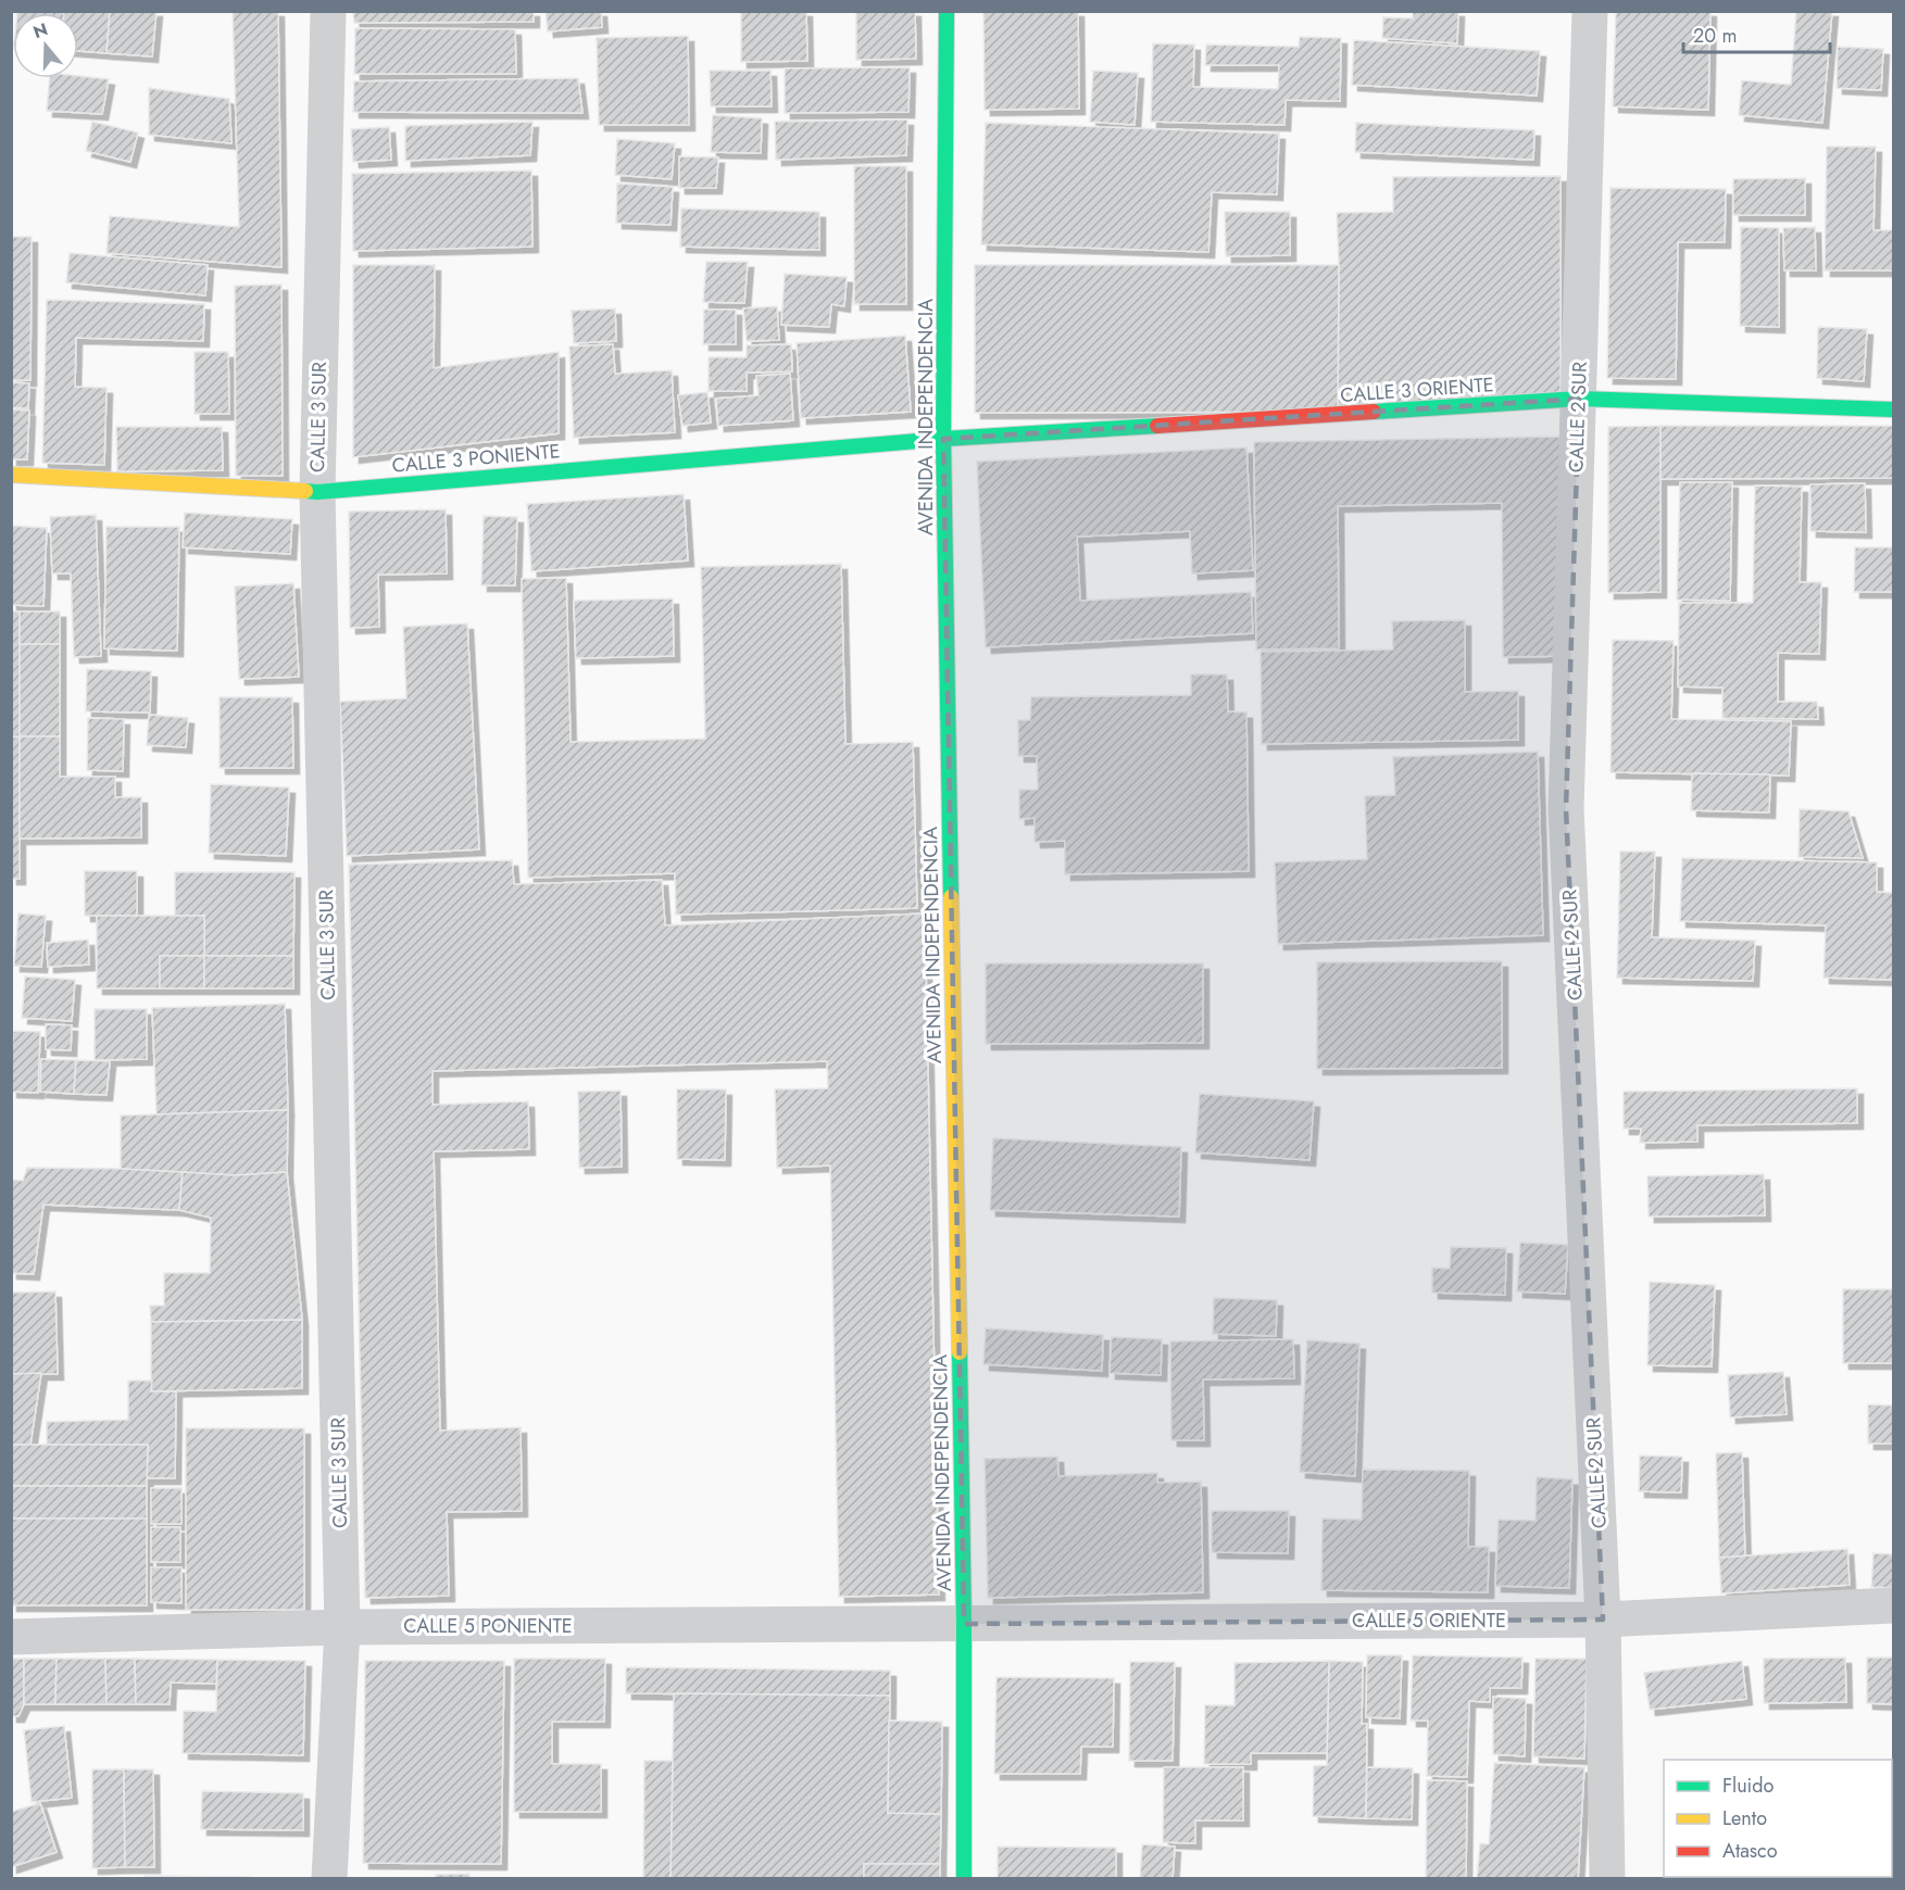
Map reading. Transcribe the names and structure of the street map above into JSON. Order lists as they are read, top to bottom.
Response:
{
  "streets": {
    "street": [
      "CALLE 3 ORIENTE",
      "CALLE 3 SUR",
      "AVENIDA INDEPENDENCIA",
      "CALLE 2 SUR",
      "CALLE 3 PONIENTE",
      "CALLE 5 ORIENTE",
      "CALLE 5 PONIENTE"
    ]
  },
  "crossings": [
    ["CALLE 3 ORIENTE", "AVENIDA INDEPENDENCIA"],
    ["CALLE 3 ORIENTE", "CALLE 2 SUR"],
    ["CALLE 3 ORIENTE", "CALLE 3 PONIENTE"],
    ["CALLE 3 SUR", "CALLE 3 PONIENTE"],
    ["CALLE 3 SUR", "CALLE 5 PONIENTE"],
    ["AVENIDA INDEPENDENCIA", "CALLE 3 PONIENTE"],
    ["AVENIDA INDEPENDENCIA", "CALLE 5 ORIENTE"],
    ["AVENIDA INDEPENDENCIA", "CALLE 5 PONIENTE"],
    ["CALLE 2 SUR", "CALLE 5 ORIENTE"],
    ["CALLE 5 ORIENTE", "CALLE 5 PONIENTE"]
  ],
  "legend": ["Fluido", "Lento", "Atasco"],
  "scale_bar": "20 m",
  "north": "top"
}
